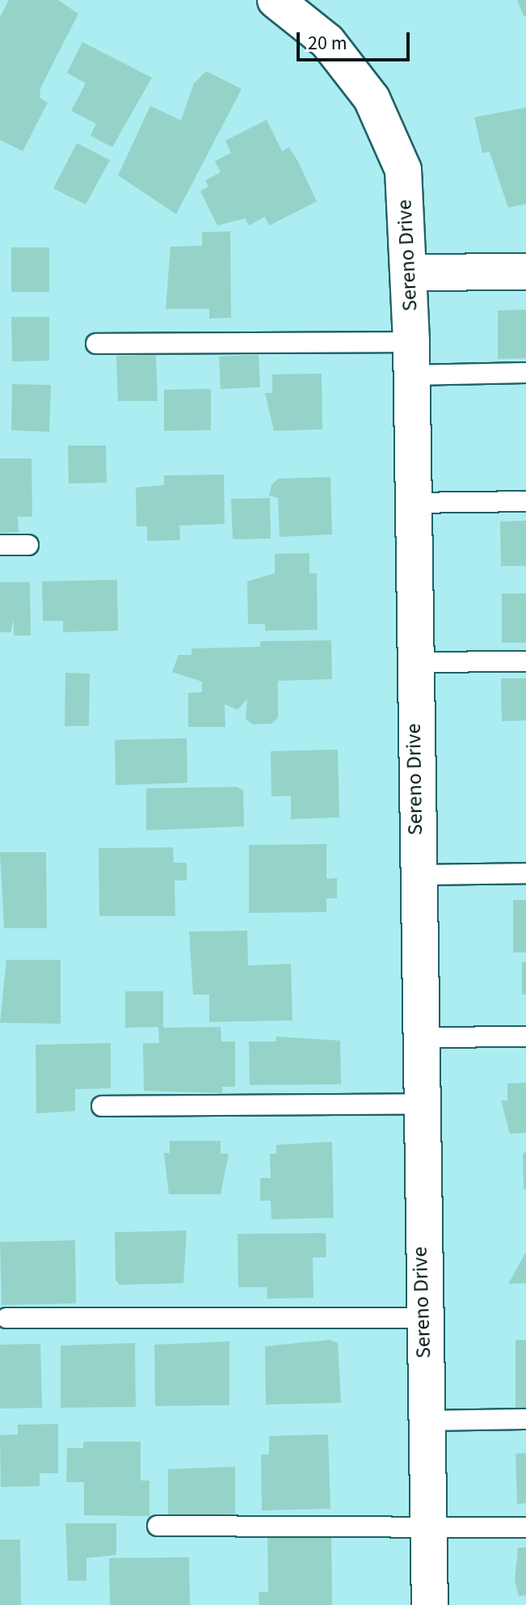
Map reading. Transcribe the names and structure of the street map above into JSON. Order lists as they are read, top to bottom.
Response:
{
  "streets": {
    "street": ["Sereno Drive"]
  },
  "scale_bar": "20 m"
}
